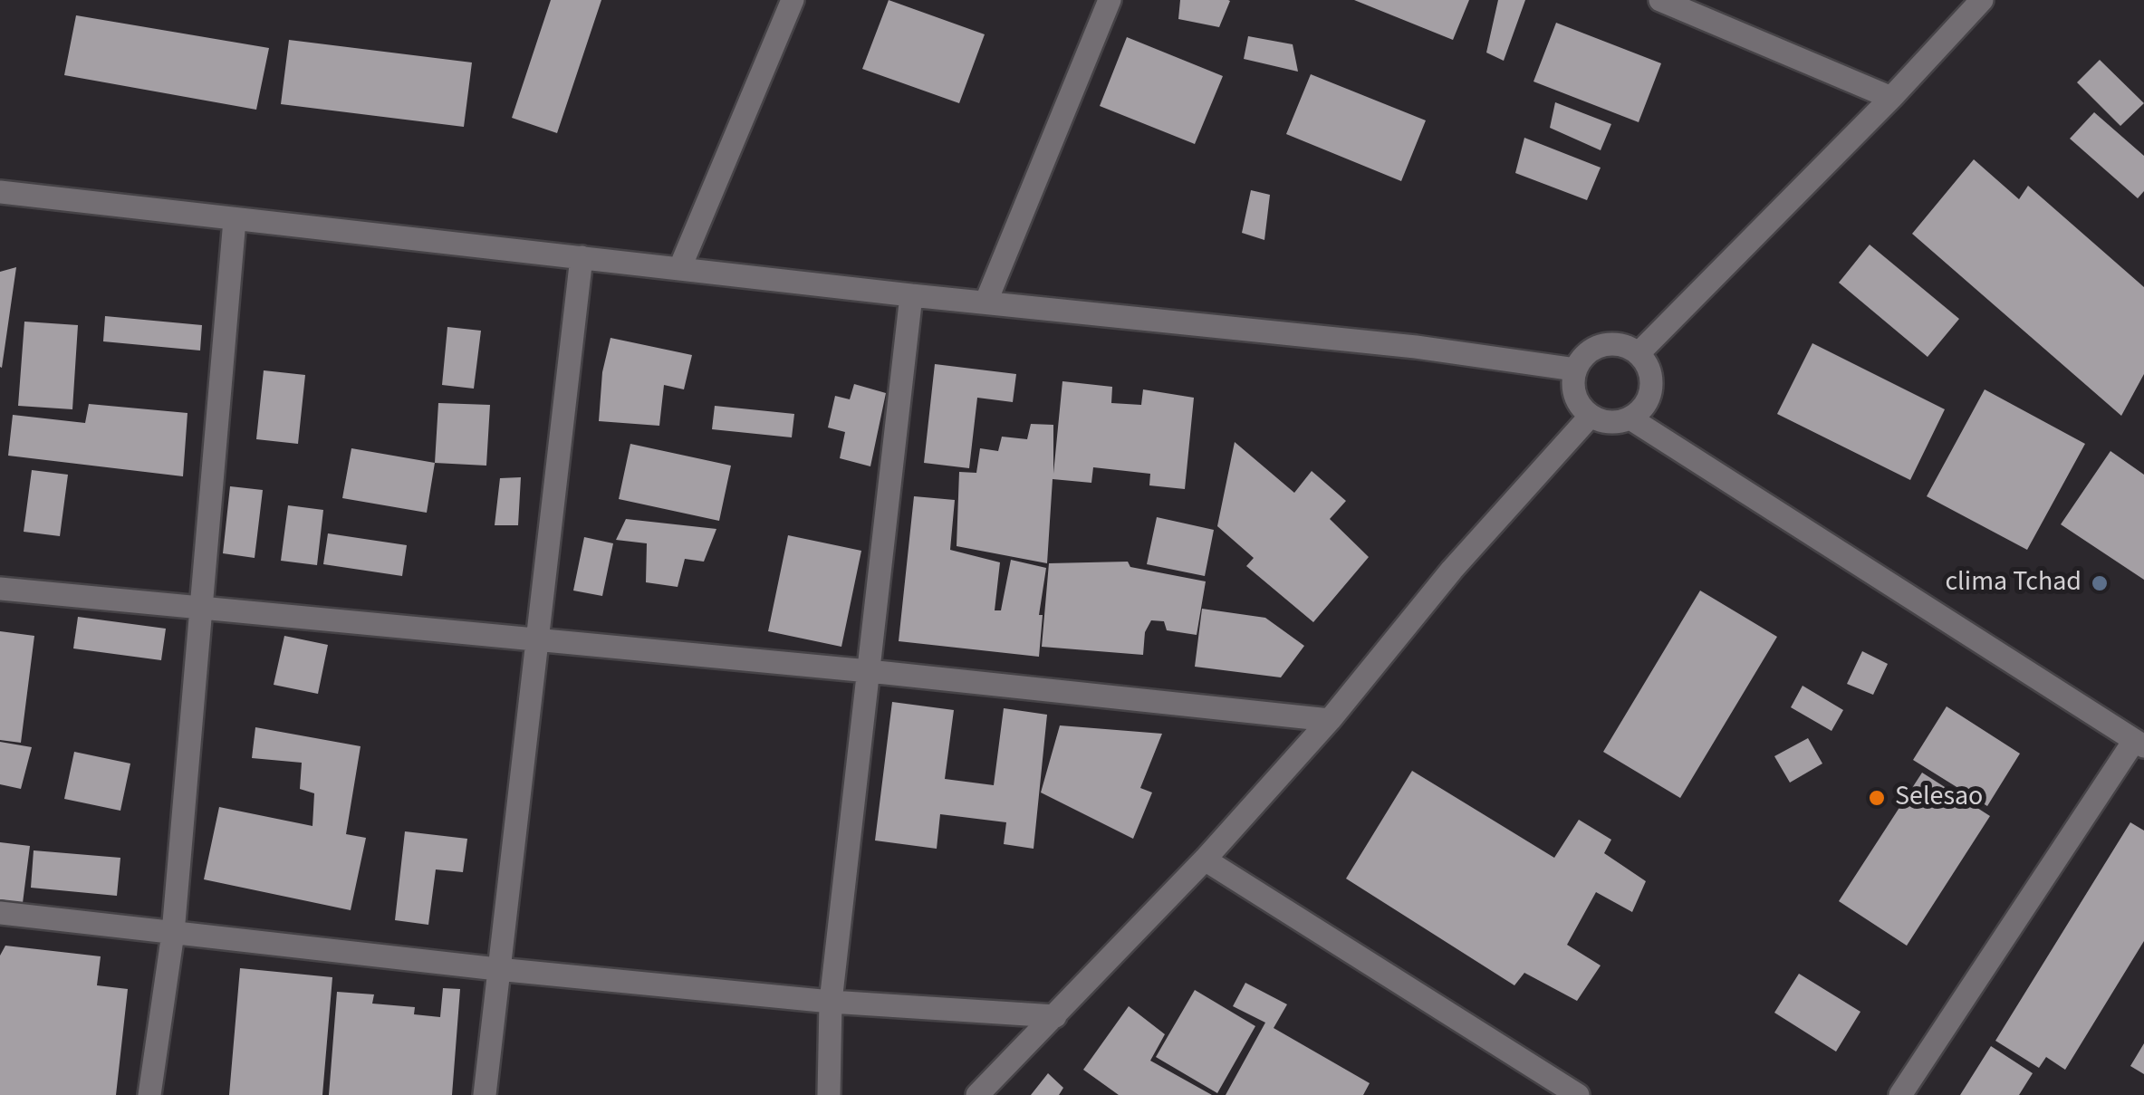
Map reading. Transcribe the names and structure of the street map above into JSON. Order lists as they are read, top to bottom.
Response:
{
  "places": ["clima Tchad", "Selesao"]
}
